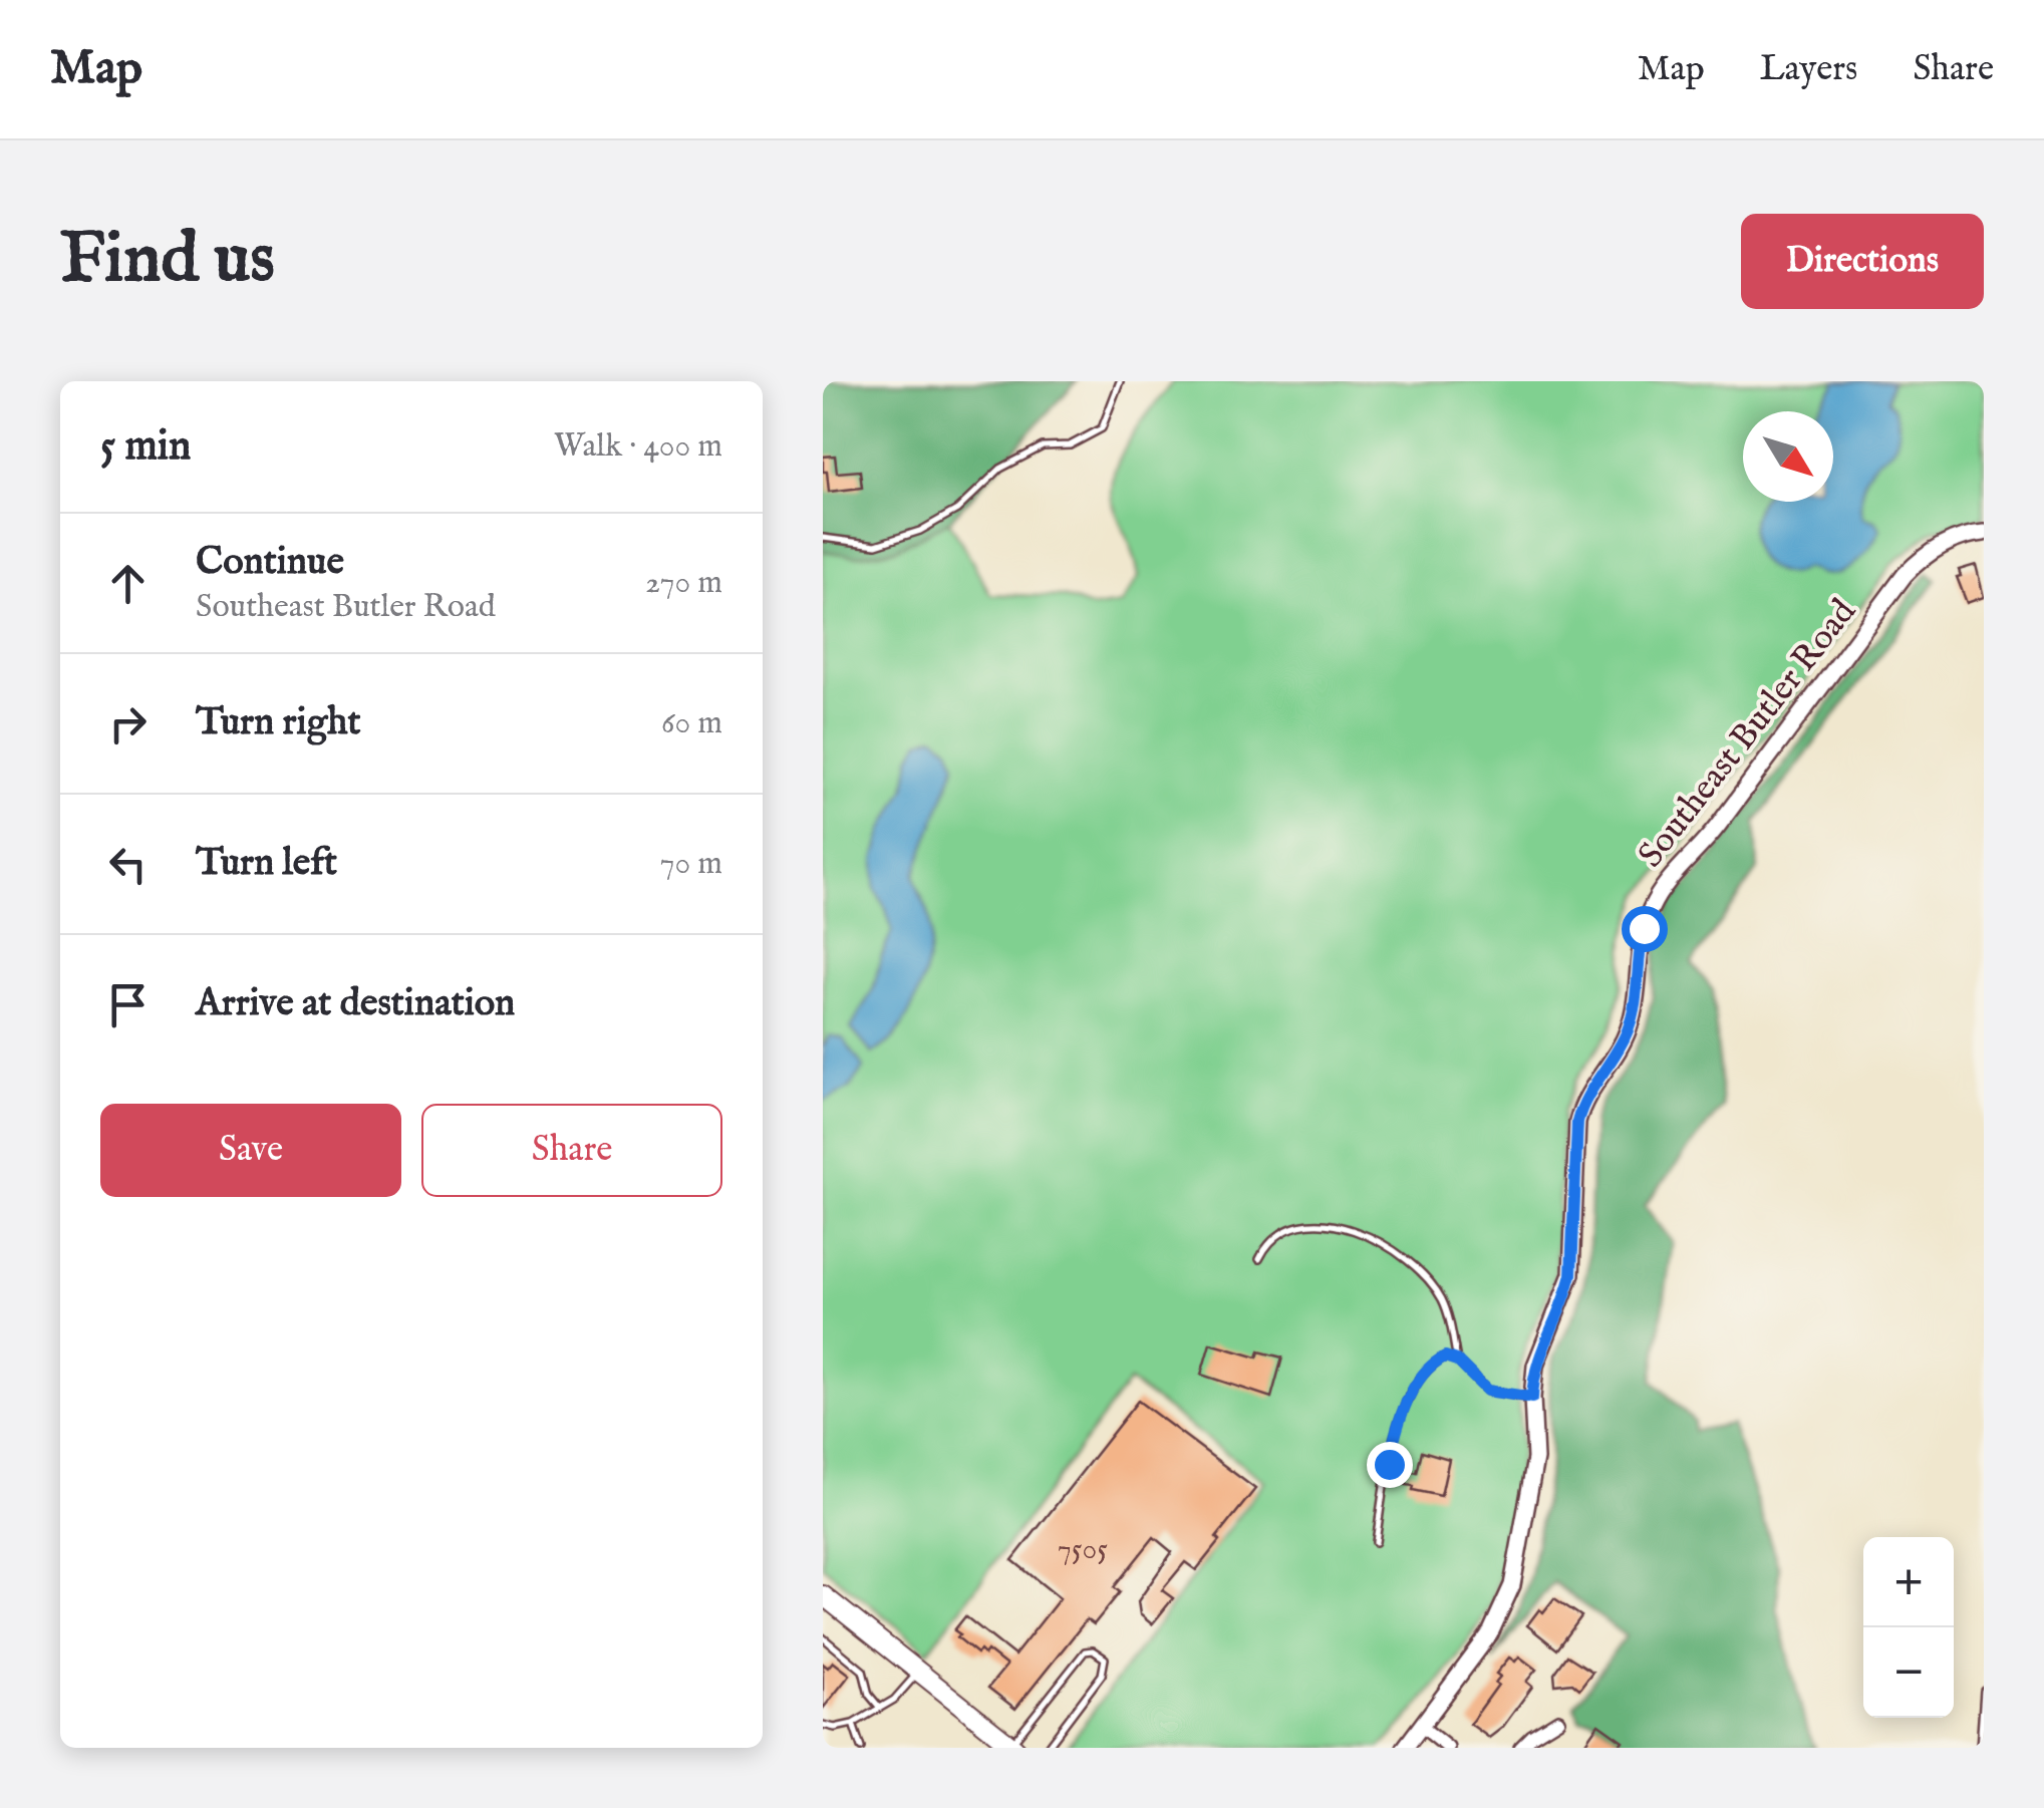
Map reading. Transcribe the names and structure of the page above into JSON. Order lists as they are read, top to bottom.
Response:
{
  "streets": {
    "main road": ["Southeast Butler Road"]
  },
  "house_numbers": ["7505"],
  "north": "bottom right",
  "page": {
    "header": "Map",
    "nav": ["Map", "Layers", "Share"],
    "buttons": [
      "Directions",
      ["Save", "Share"]
    ],
    "title": "Find us",
    "heading": ["5 min", "Walk · 400 m"],
    "list": [
      ["Continue", "Southeast Butler Road", "270 m"],
      ["Turn right", "60 m"],
      ["Turn left", "70 m"],
      "Arrive at destination"
    ],
    "map_buttons": ["+", "−"]
  }
}
